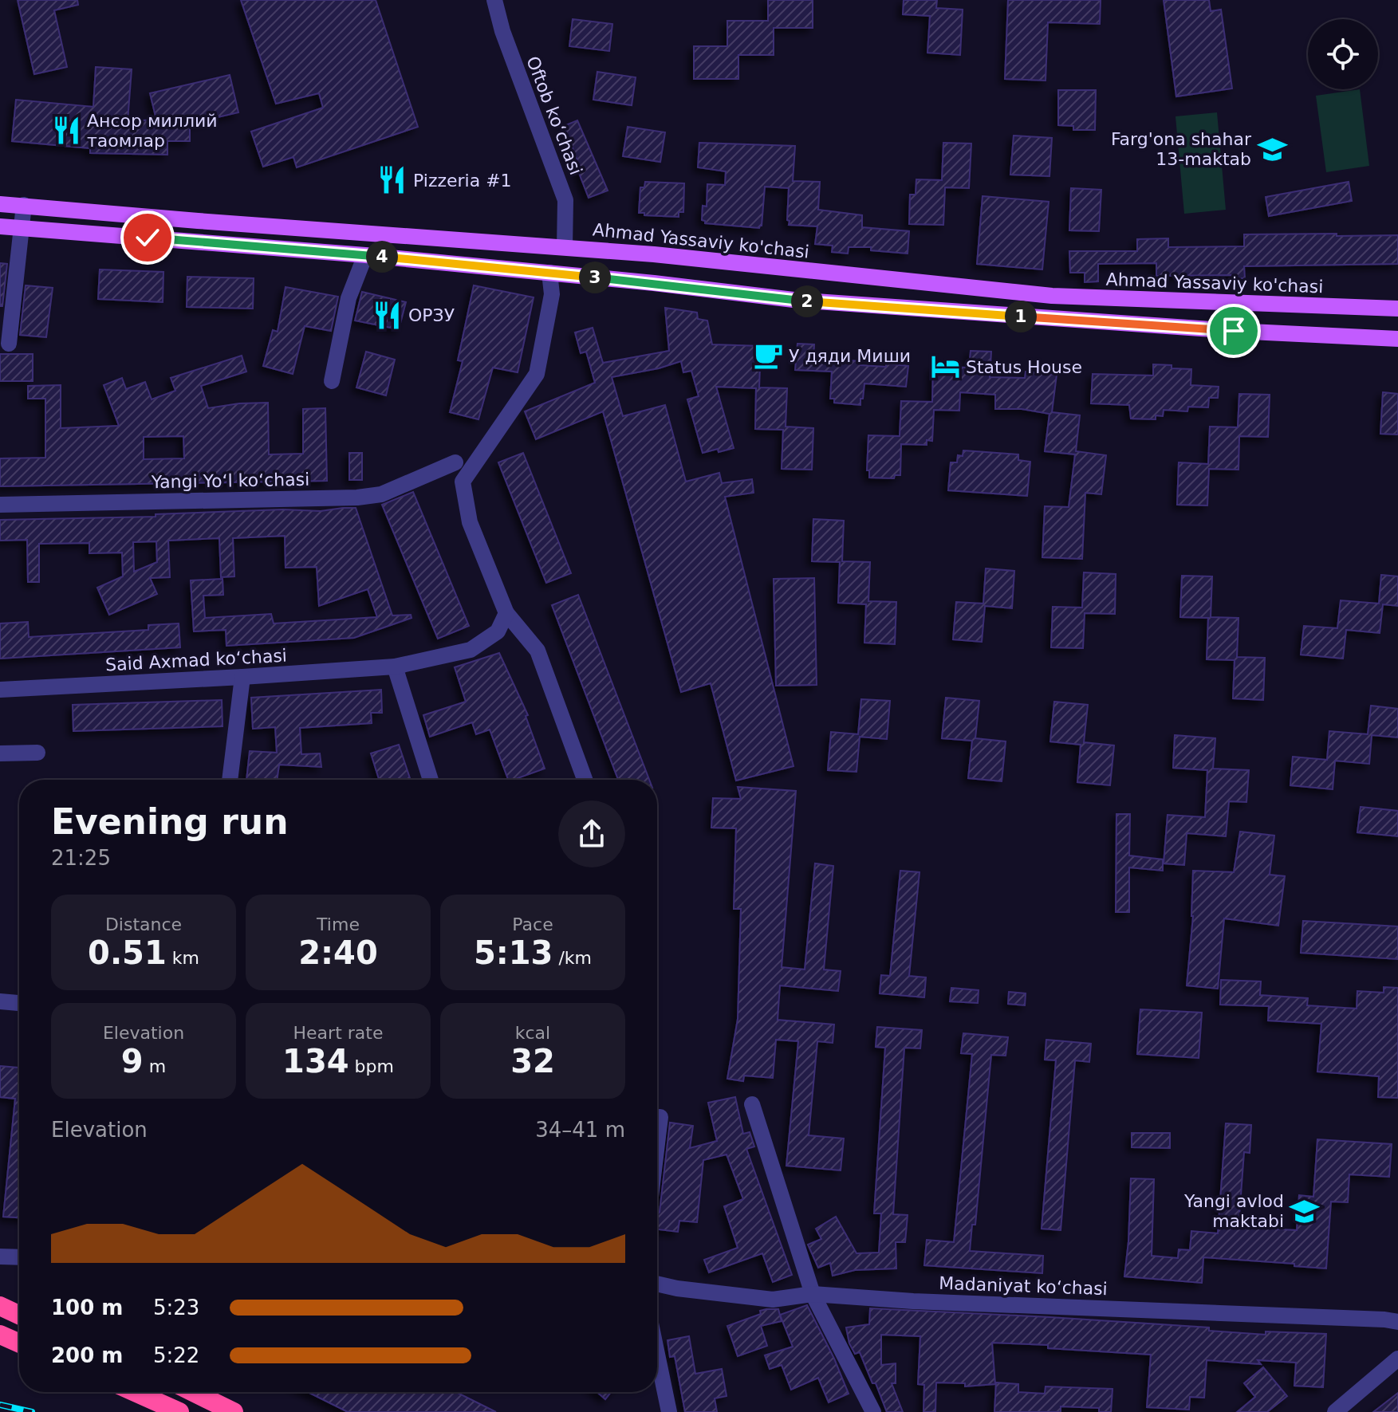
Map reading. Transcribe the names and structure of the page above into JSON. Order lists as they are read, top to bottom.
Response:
{
  "streets": {
    "main road": ["Ahmad Yassaviy ko'chasi"],
    "street": [
      "Oftob koʻchasi",
      "Yangi Yoʻl koʻchasi",
      "Said Axmad koʻchasi",
      "Madaniyat koʻchasi"
    ]
  },
  "crossings": [
    ["Oftob koʻchasi", "Ahmad Yassaviy ko'chasi"]
  ],
  "places": {
    "restaurant": ["Ансор миллий таомлар", "Pizzeria #1", "ОРЗУ"],
    "school or university": ["Farg'ona shahar 13-maktab", "Yangi avlod maktabi"],
    "cafe": ["У дяди Миши"],
    "hotel": ["Status House"]
  },
  "page": {
    "pins": [
      "4",
      "3",
      "2",
      "1"
    ],
    "heading": ["Evening run", "21:25"],
    "stats": [
      ["Distance", "0.51 km"],
      ["Time", "2:40"],
      ["Pace", "5:13 /km"],
      ["Elevation", "9 m"],
      ["Heart rate", "134 bpm"],
      ["kcal", "32"]
    ],
    "chart": ["Elevation", "34–41 m"],
    "list": [
      {
        "name": "100 m",
        "note": "5:23"
      },
      {
        "name": "200 m",
        "note": "5:22"
      }
    ]
  }
}
